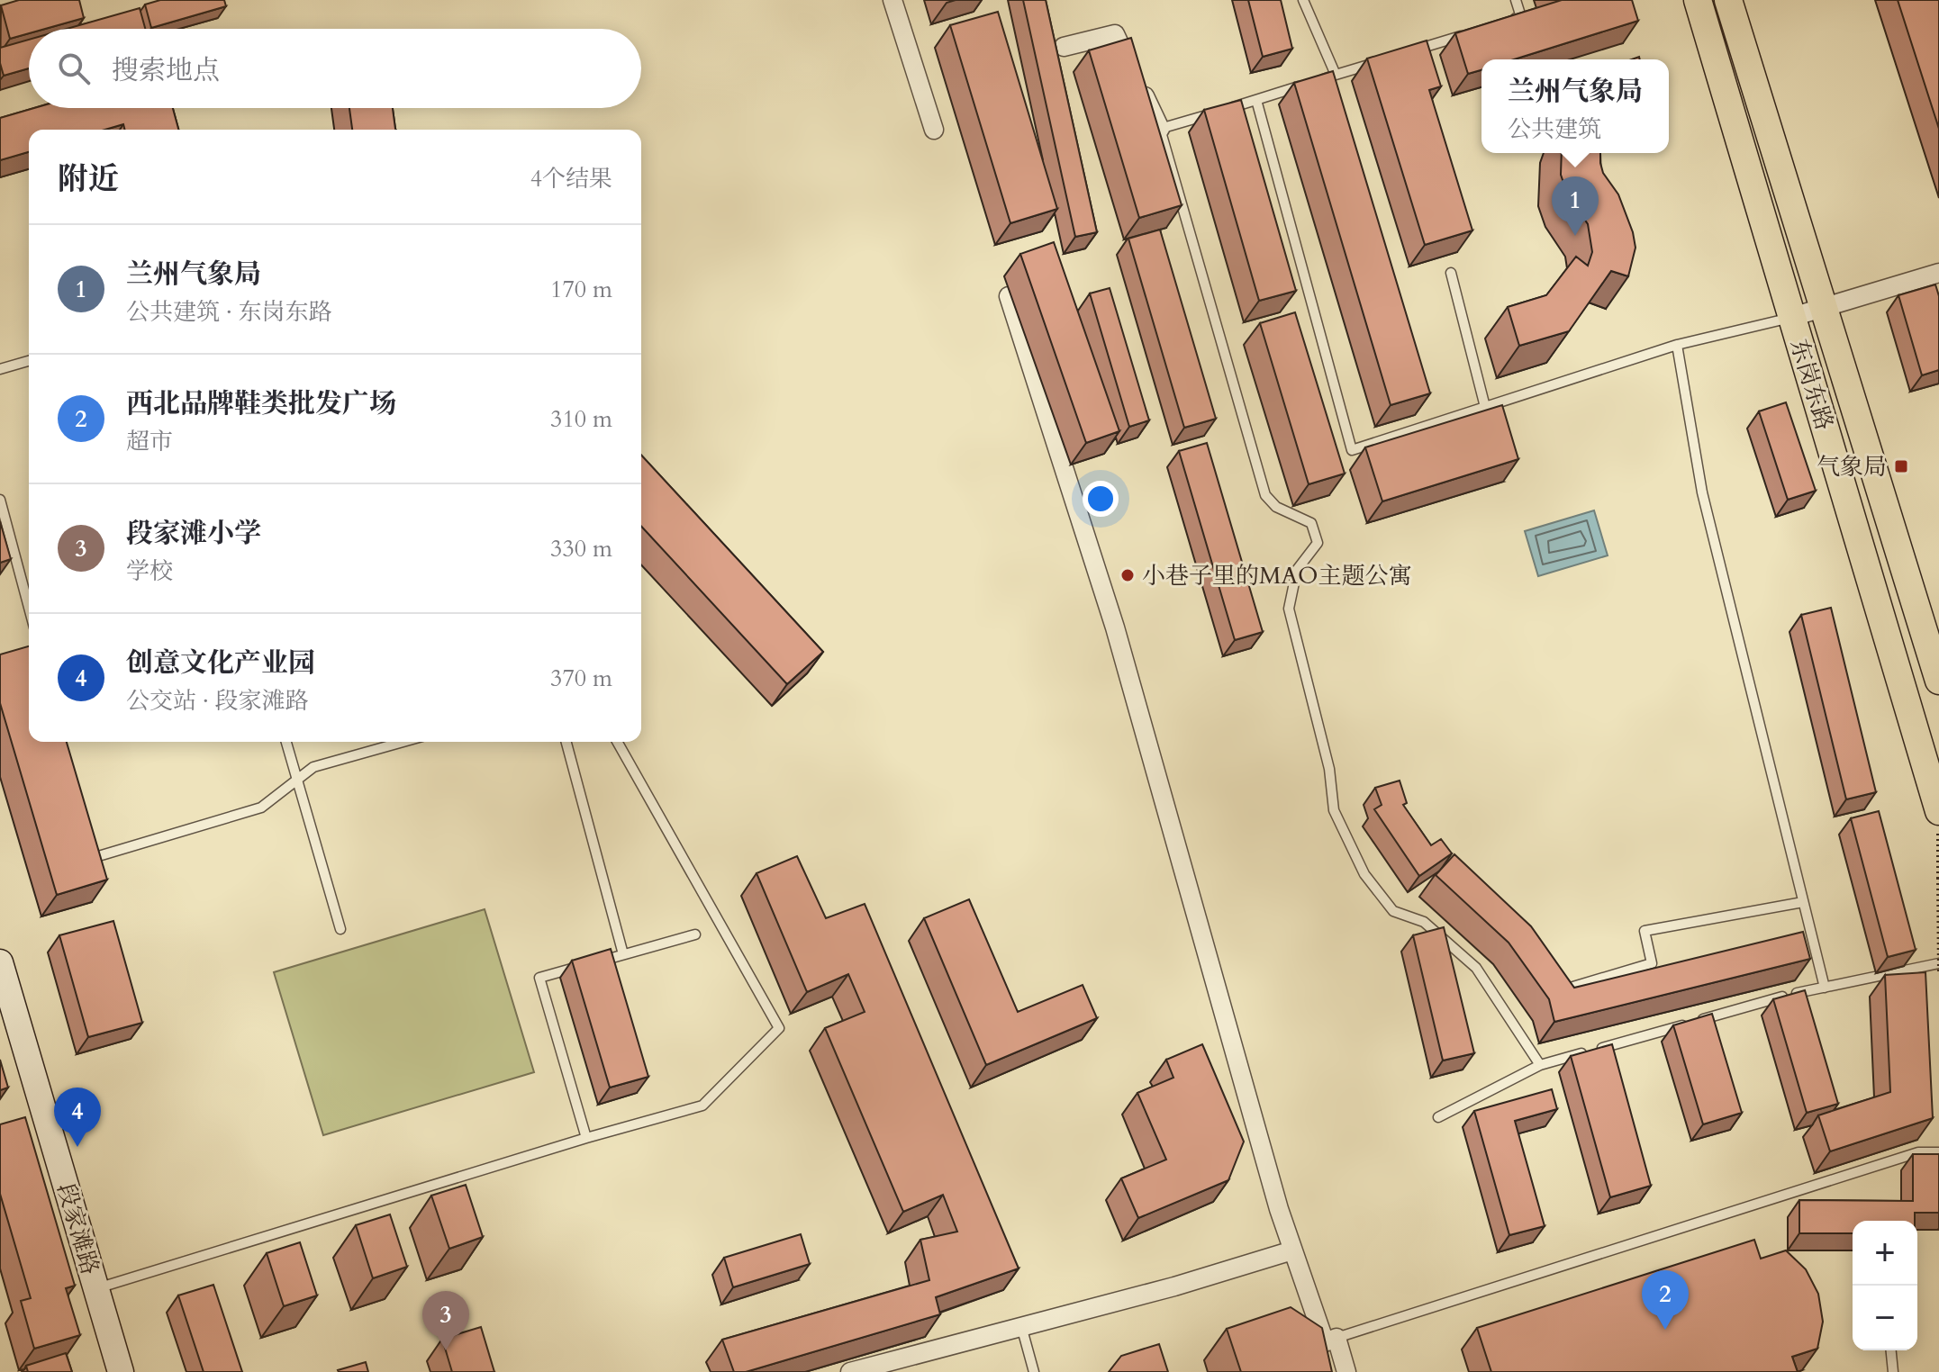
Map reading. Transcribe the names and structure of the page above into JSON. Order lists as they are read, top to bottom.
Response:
{
  "streets": {
    "main road": ["东岗东路", "段家滩路"]
  },
  "places": {
    "transit": ["气象局"],
    "other": ["小巷子里的MAO主题公寓"]
  },
  "page": {
    "search": "搜索地点",
    "popup": ["兰州气象局", "公共建筑"],
    "heading": ["附近", "4个结果"],
    "pins": [
      "1",
      "4",
      "2",
      "3"
    ],
    "list": [
      {
        "mark": "1",
        "name": "兰州气象局",
        "note": "公共建筑 · 东岗东路",
        "value": "170 m"
      },
      {
        "mark": "2",
        "name": "西北品牌鞋类批发广场",
        "note": "超市",
        "value": "310 m"
      },
      {
        "mark": "3",
        "name": "段家滩小学",
        "note": "学校",
        "value": "330 m"
      },
      {
        "mark": "4",
        "name": "创意文化产业园",
        "note": "公交站 · 段家滩路",
        "value": "370 m"
      }
    ],
    "map_buttons": ["+", "−"]
  }
}
